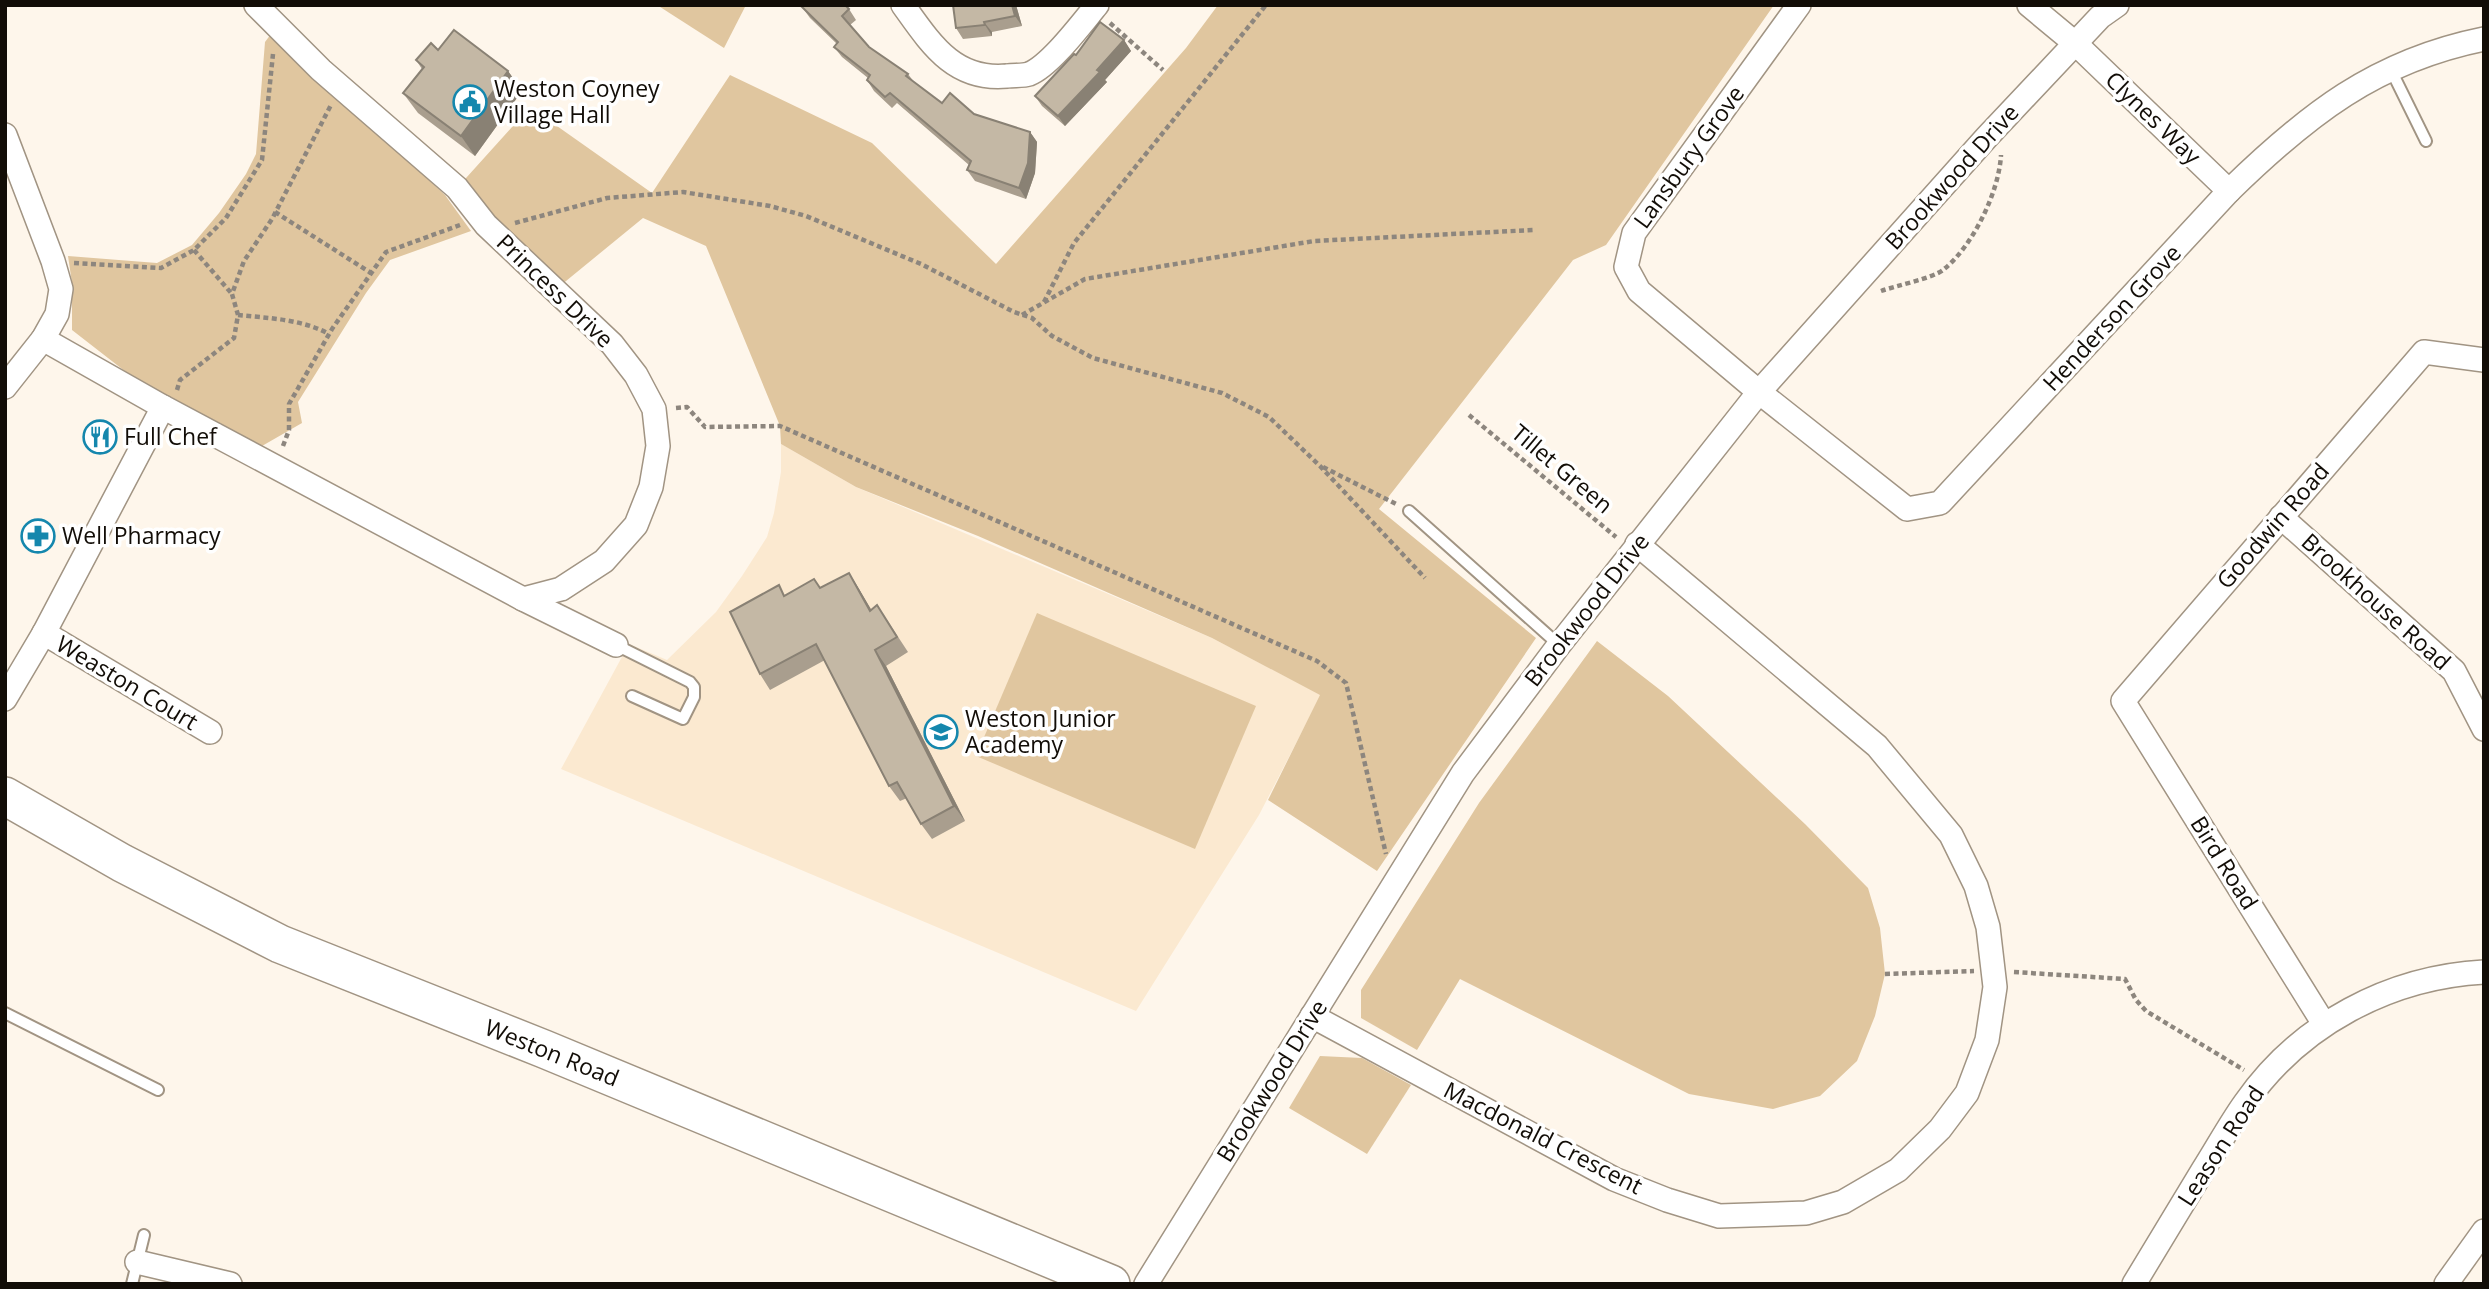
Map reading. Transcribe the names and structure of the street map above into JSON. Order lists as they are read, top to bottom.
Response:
{
  "streets": {
    "highway": ["Weston Road"],
    "street": [
      "Clynes Way",
      "Lansbury Grove",
      "Brookwood Drive",
      "Princess Drive",
      "Henderson Grove",
      "Goodwin Road",
      "Brookhouse Road",
      "Weaston Court",
      "Bird Road",
      "Macdonald Crescent",
      "Leason Road"
    ],
    "path": ["Tillet Green"]
  },
  "crossings": [
    ["Clynes Way", "Brookwood Drive"],
    ["Clynes Way", "Henderson Grove"],
    ["Lansbury Grove", "Brookwood Drive"],
    ["Lansbury Grove", "Henderson Grove"],
    ["Brookwood Drive", "Henderson Grove"],
    ["Brookwood Drive", "Tillet Green"],
    ["Brookwood Drive", "Macdonald Crescent"],
    ["Tillet Green", "Macdonald Crescent"],
    ["Goodwin Road", "Brookhouse Road"],
    ["Goodwin Road", "Bird Road"],
    ["Bird Road", "Leason Road"]
  ],
  "places": {
    "public building": ["Weston Coyney Village Hall"],
    "restaurant": ["Full Chef"],
    "pharmacy": ["Well Pharmacy"],
    "school or university": ["Weston Junior Academy"]
  }
}
